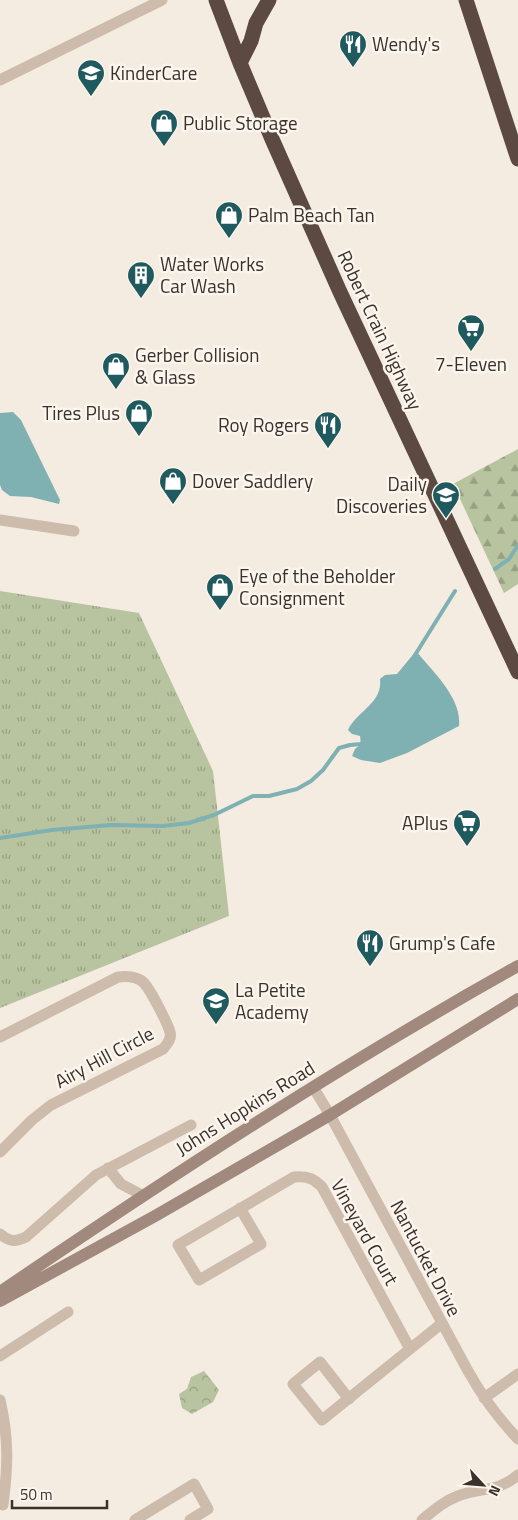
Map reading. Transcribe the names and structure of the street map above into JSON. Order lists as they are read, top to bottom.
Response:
{
  "streets": {
    "highway": ["Robert Crain Highway"],
    "street": [
      "Airy Hill Circle",
      "Johns Hopkins Road",
      "Vineyard Court",
      "Nantucket Drive"
    ]
  },
  "crossings": [
    ["Johns Hopkins Road", "Nantucket Drive"]
  ],
  "places": {
    "restaurant": ["Wendy's", "Roy Rogers", "Grump's Cafe"],
    "school or university": ["KinderCare", "Daily Discoveries", "La Petite Academy"],
    "shop": [
      "Public Storage",
      "Palm Beach Tan",
      "Gerber Collision & Glass",
      "Tires Plus",
      "Dover Saddlery",
      "Eye of the Beholder Consignment"
    ],
    "building": ["Water Works Car Wash"],
    "supermarket": ["7-Eleven", "APlus"]
  },
  "scale_bar": "50 m",
  "north": "bottom right"
}
